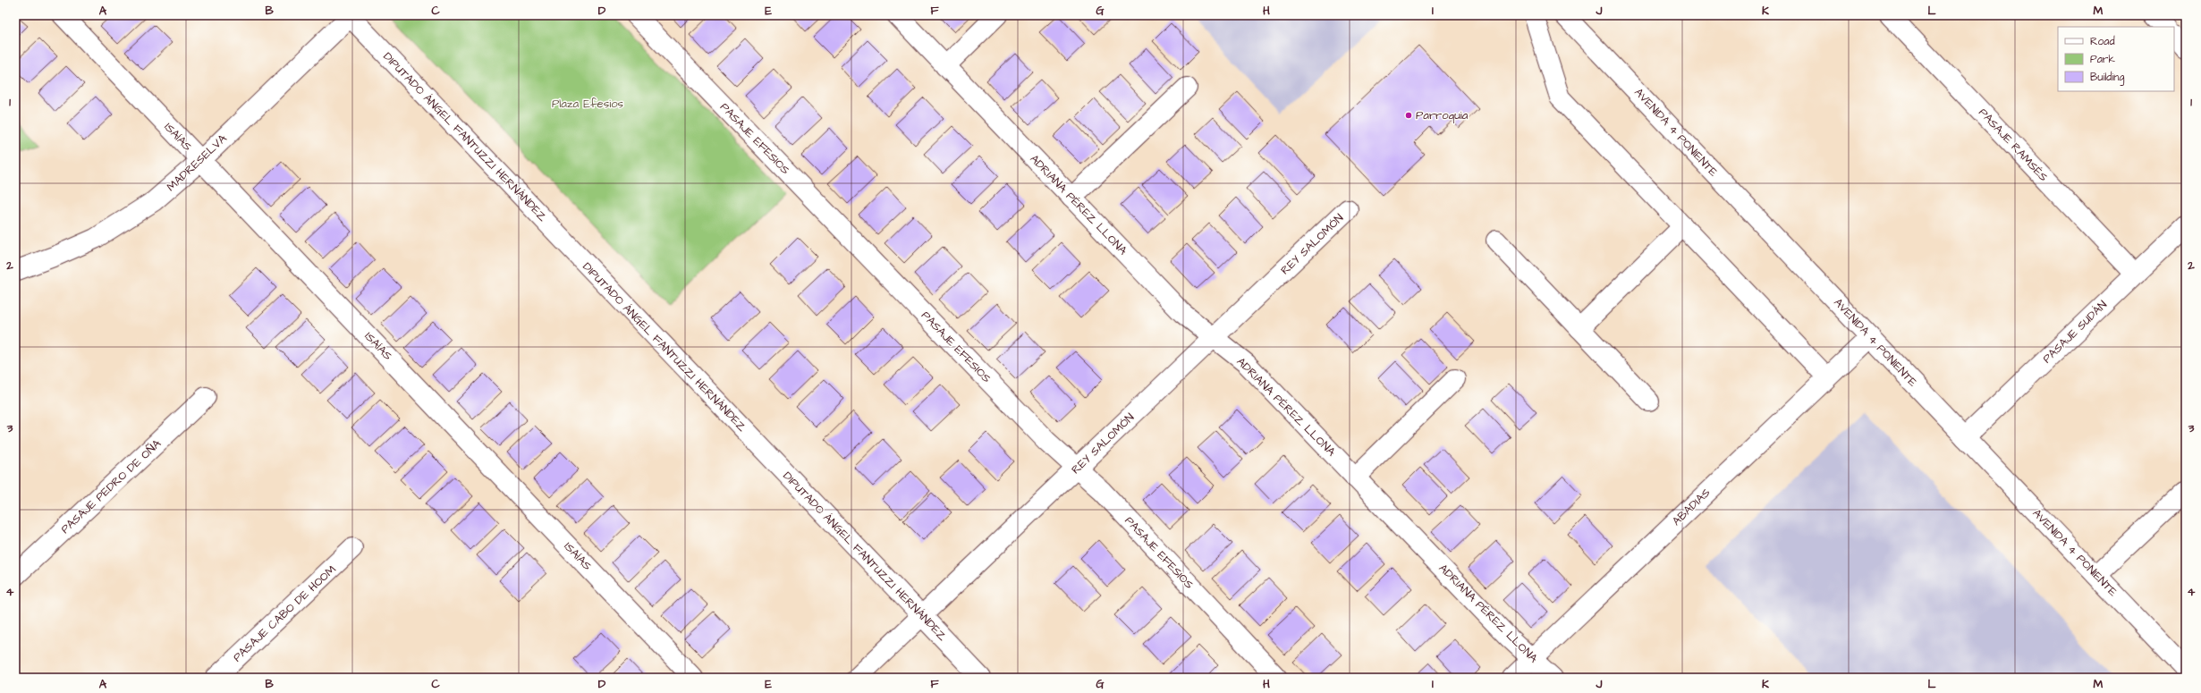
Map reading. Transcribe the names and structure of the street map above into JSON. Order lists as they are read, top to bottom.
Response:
{
  "streets": {
    "street": [
      "AVENIDA 4 PONIENTE",
      "ISAÍAS",
      "DIPUTADO ÁNGEL FANTUZZI HERNÁNDEZ",
      "PASAJE EFESIOS",
      "PASAJE RAMSÉS",
      "MADRESELVA",
      "ADRIANA PÉREZ LLONA",
      "REY SALOMÓN",
      "PASAJE SUDÁN",
      "PASAJE PEDRO DE OÑA",
      "ABADIAS",
      "PASAJE CABO DE HOOM"
    ]
  },
  "crossings": [
    ["AVENIDA 4 PONIENTE", "PASAJE SUDÁN"],
    ["AVENIDA 4 PONIENTE", "ABADIAS"],
    ["ISAÍAS", "MADRESELVA"],
    ["DIPUTADO ÁNGEL FANTUZZI HERNÁNDEZ", "MADRESELVA"],
    ["DIPUTADO ÁNGEL FANTUZZI HERNÁNDEZ", "REY SALOMÓN"],
    ["PASAJE EFESIOS", "REY SALOMÓN"],
    ["PASAJE RAMSÉS", "PASAJE SUDÁN"],
    ["ADRIANA PÉREZ LLONA", "REY SALOMÓN"],
    ["ADRIANA PÉREZ LLONA", "ABADIAS"]
  ],
  "parks": ["Plaza Efesios"],
  "places": ["Parroquia"],
  "legend": ["Road", "Park", "Building"],
  "grid": {
    "columns": [
      "A",
      "B",
      "C",
      "D",
      "E",
      "F",
      "G",
      "H",
      "I",
      "J",
      "K",
      "L",
      "M"
    ],
    "rows": [
      "1",
      "2",
      "3",
      "4"
    ]
  }
}
